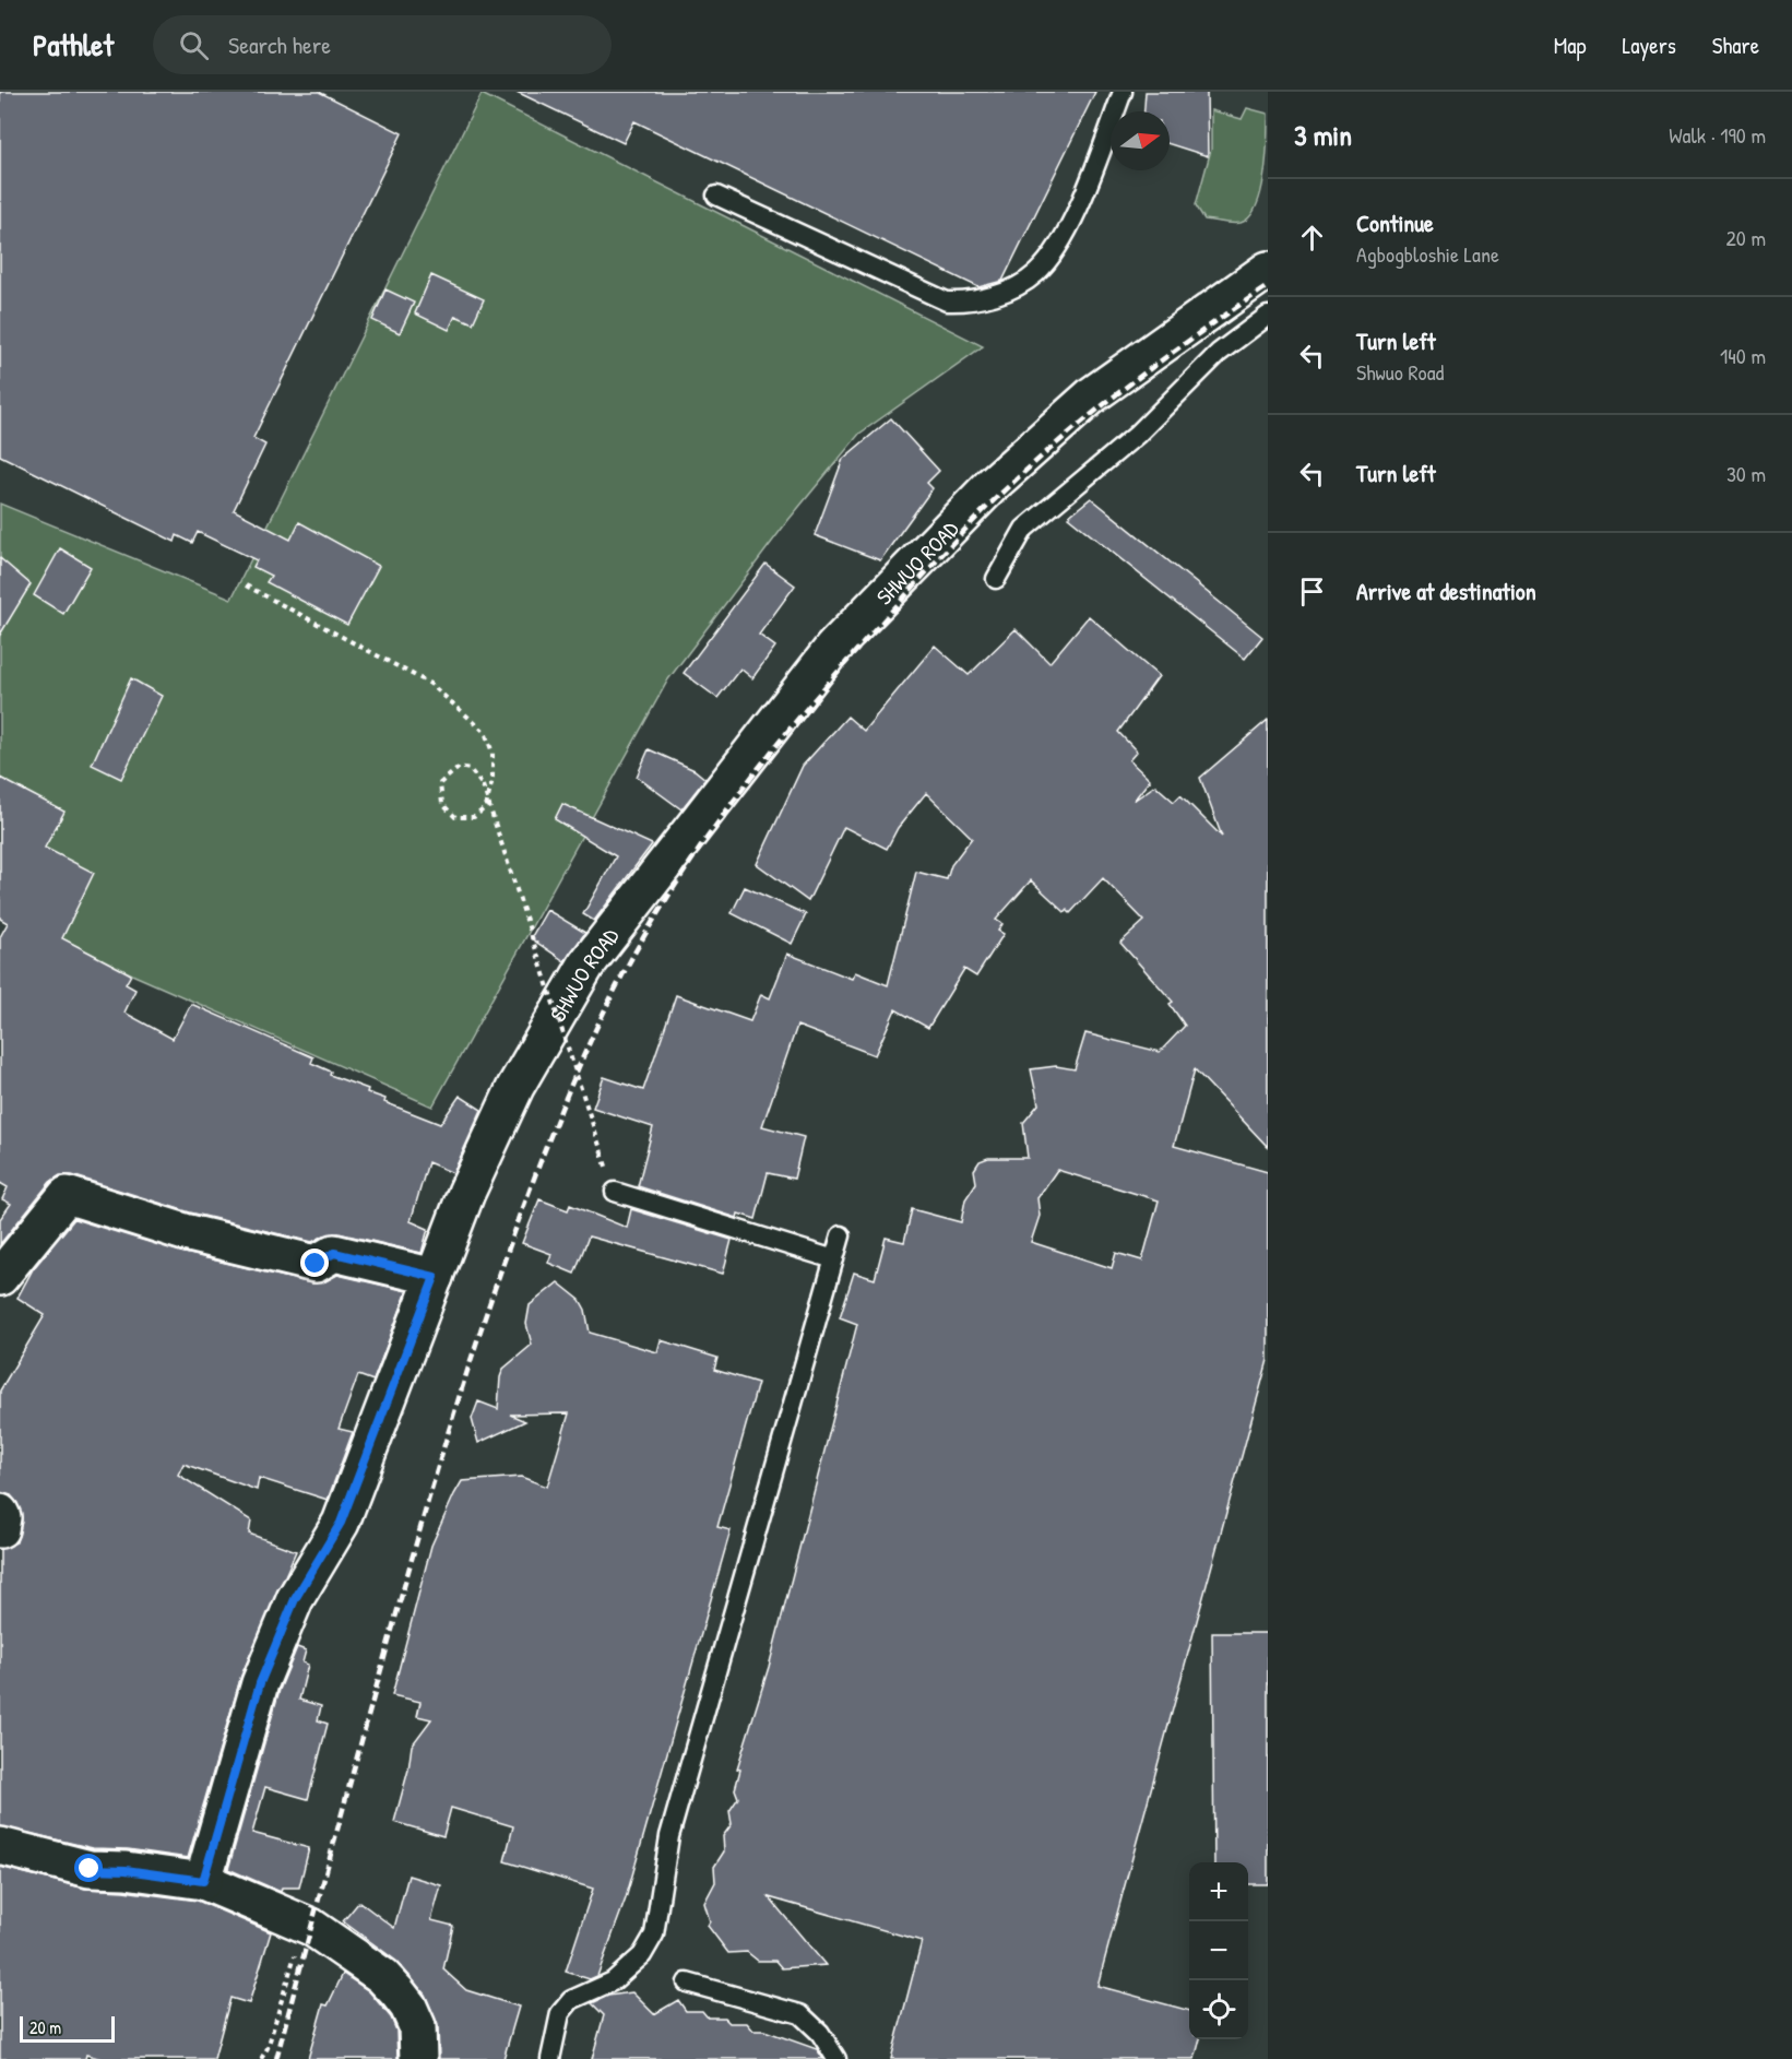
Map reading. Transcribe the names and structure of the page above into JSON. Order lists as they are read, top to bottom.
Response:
{
  "streets": {
    "street": ["SHWUO ROAD"]
  },
  "scale_bar": "20 m",
  "north": "right",
  "page": {
    "header": "Pathlet",
    "search": "Search here",
    "nav": ["Map", "Layers", "Share"],
    "heading": ["3 min", "Walk · 190 m"],
    "list": [
      ["Continue", "Agbogbloshie Lane", "20 m"],
      ["Turn left", "Shwuo Road", "140 m"],
      ["Turn left", "30 m"],
      "Arrive at destination"
    ],
    "map_buttons": ["+", "−"],
    "scale": "20 m"
  }
}
